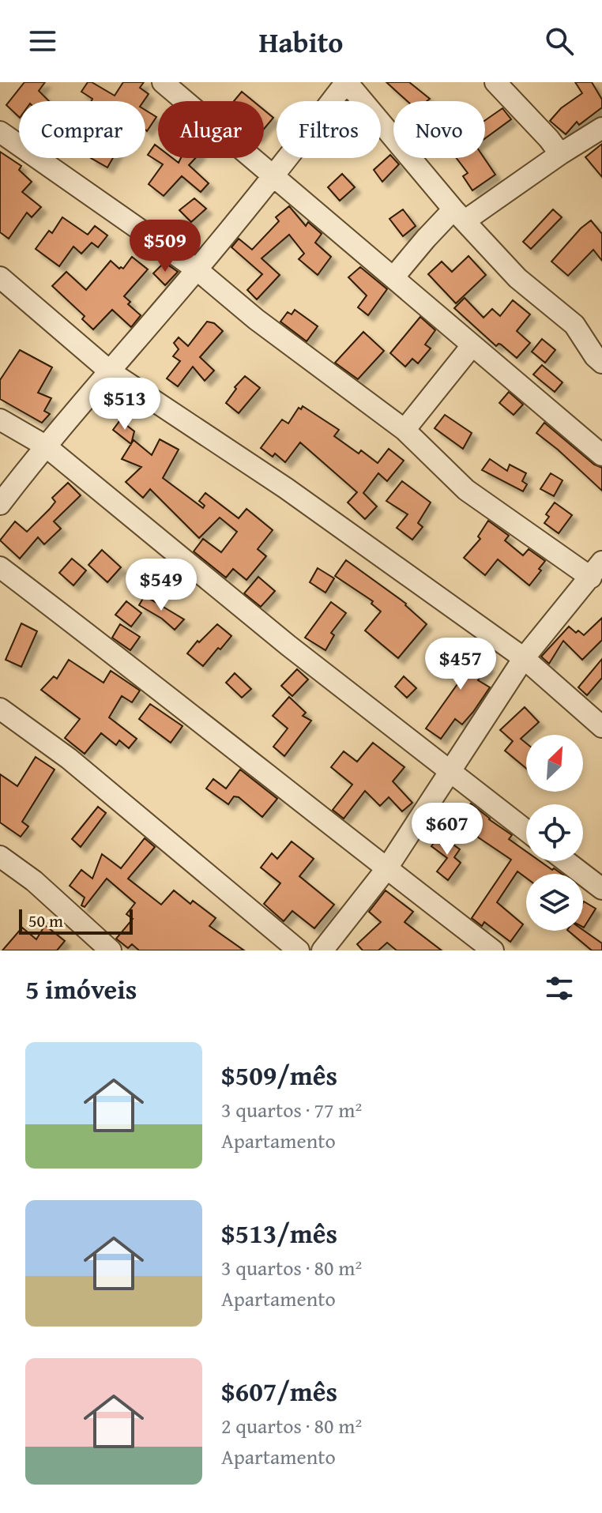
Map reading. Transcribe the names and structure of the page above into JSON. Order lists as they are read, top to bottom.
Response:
{
  "scale_bar": "50 m",
  "north": "top right",
  "page": {
    "header": "Habito",
    "chip": [
      "Comprar",
      "Alugar",
      "Filtros",
      "Novo"
    ],
    "price": [
      "$509",
      "$513",
      "$549",
      "$457",
      "$607"
    ],
    "scale": "50 m",
    "heading": "5 imóveis",
    "list": [
      {
        "name": "$509/mês",
        "note": "3 quartos · 77 m² · Apartamento"
      },
      {
        "name": "$513/mês",
        "note": "3 quartos · 80 m² · Apartamento"
      },
      {
        "name": "$607/mês",
        "note": "2 quartos · 80 m² · Apartamento"
      }
    ]
  }
}
